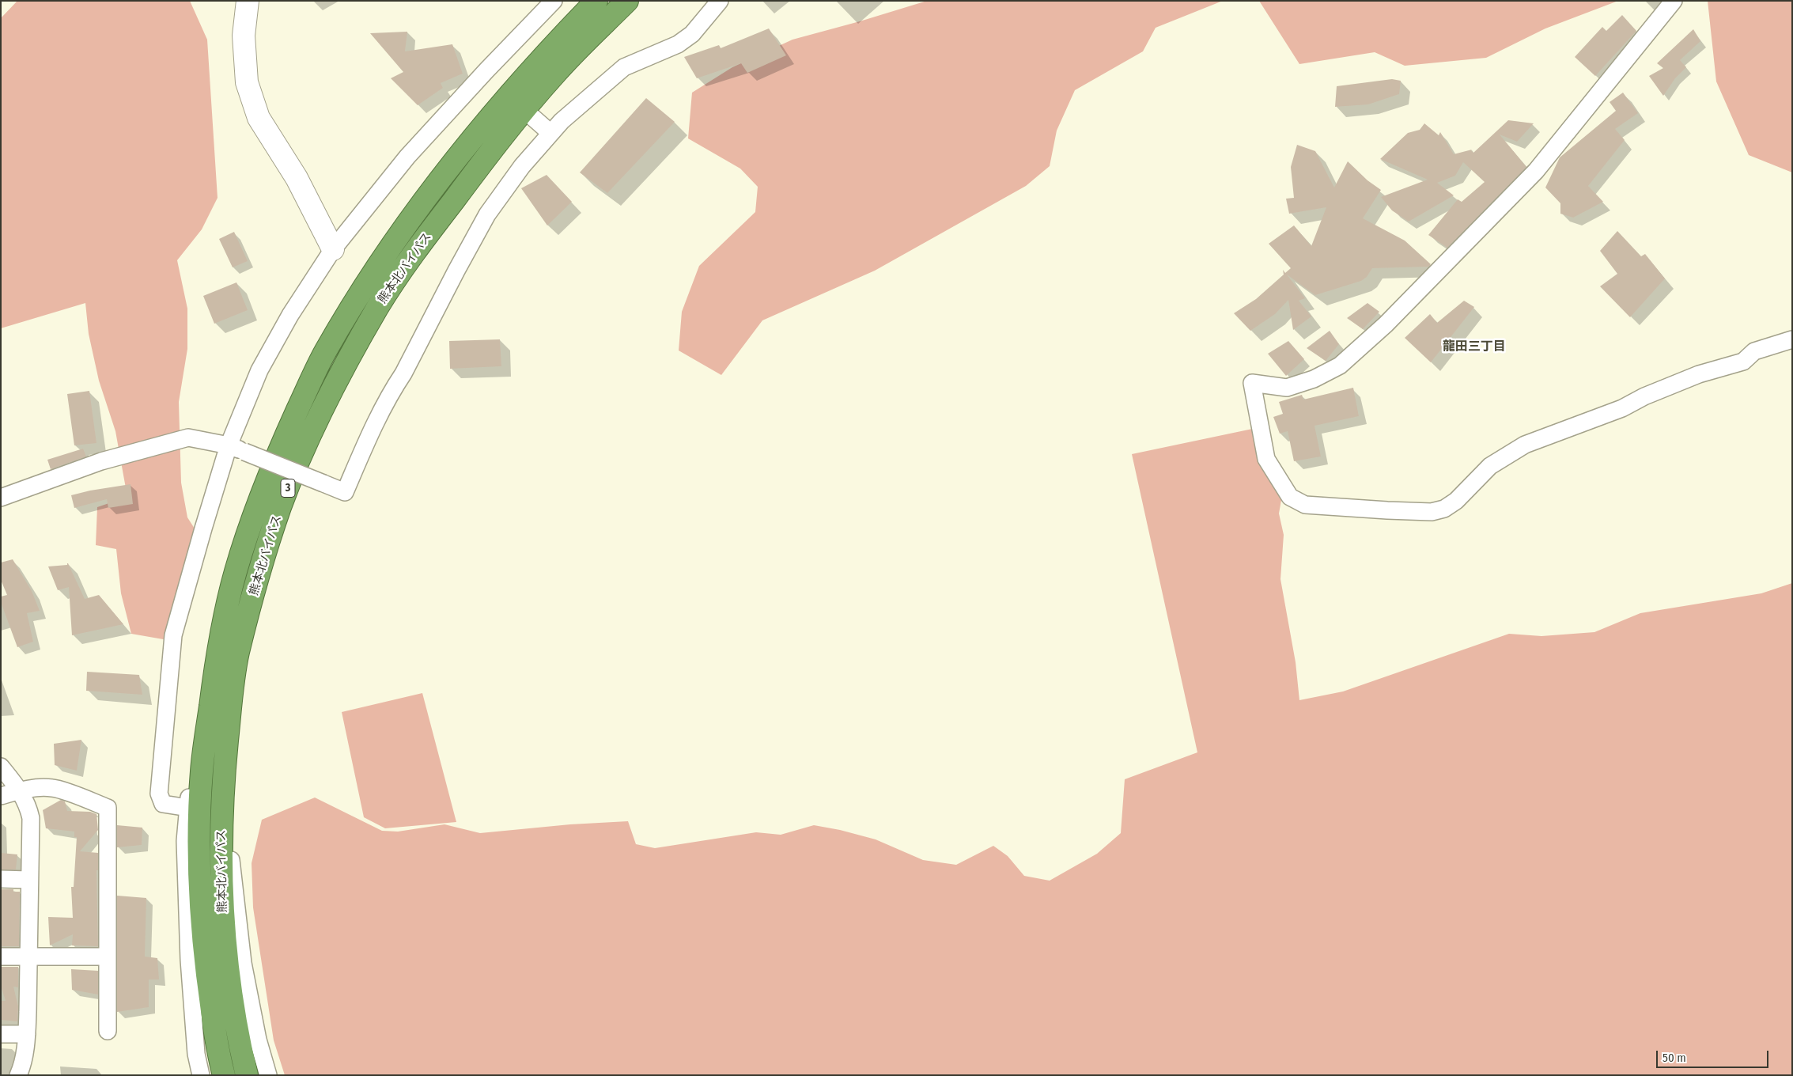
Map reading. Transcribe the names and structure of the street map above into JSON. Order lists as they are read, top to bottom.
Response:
{
  "streets": {
    "highway": ["熊本北バイパス", "3"]
  },
  "districts": ["龍田三丁目"],
  "scale_bar": "50 m"
}
